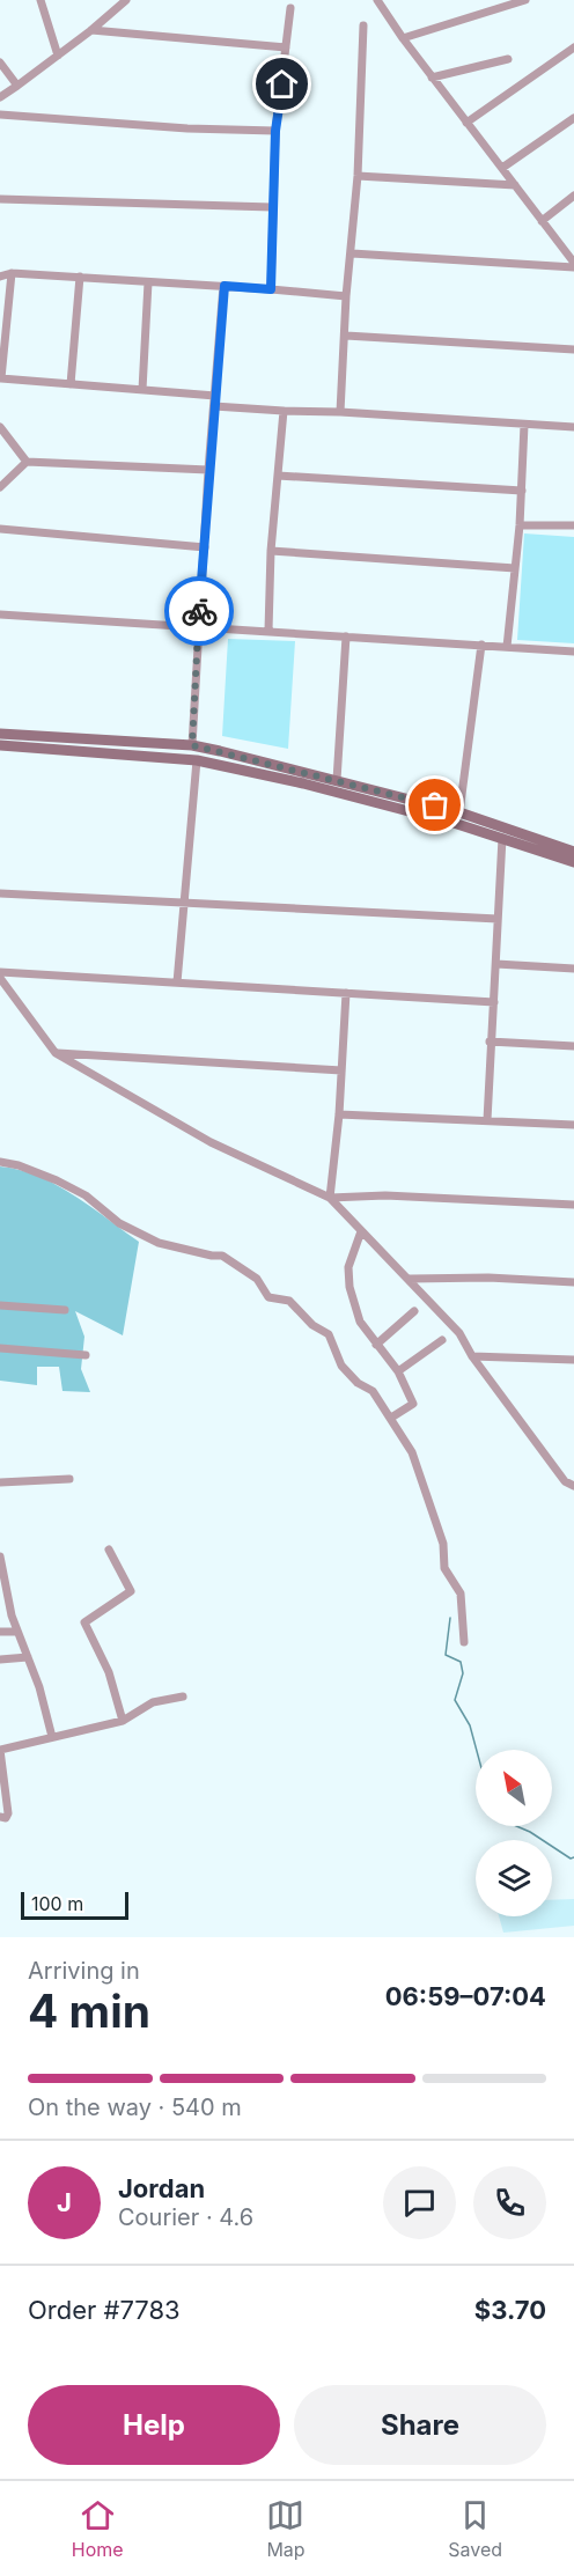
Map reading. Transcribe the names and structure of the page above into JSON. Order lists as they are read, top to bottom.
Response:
{
  "scale_bar": "100 m",
  "north": "top left",
  "page": {
    "scale": "100 m",
    "heading": ["4 min", "Arriving in", "06:59–07:04"],
    "panel": [
      "Jordan",
      "Courier · 4.6",
      "Order #7783",
      "$3.70"
    ],
    "bar": "On the way · 540 m",
    "round": "J",
    "buttons": ["Help", "Share"],
    "tabs": ["Home", "Map", "Saved"]
  }
}
